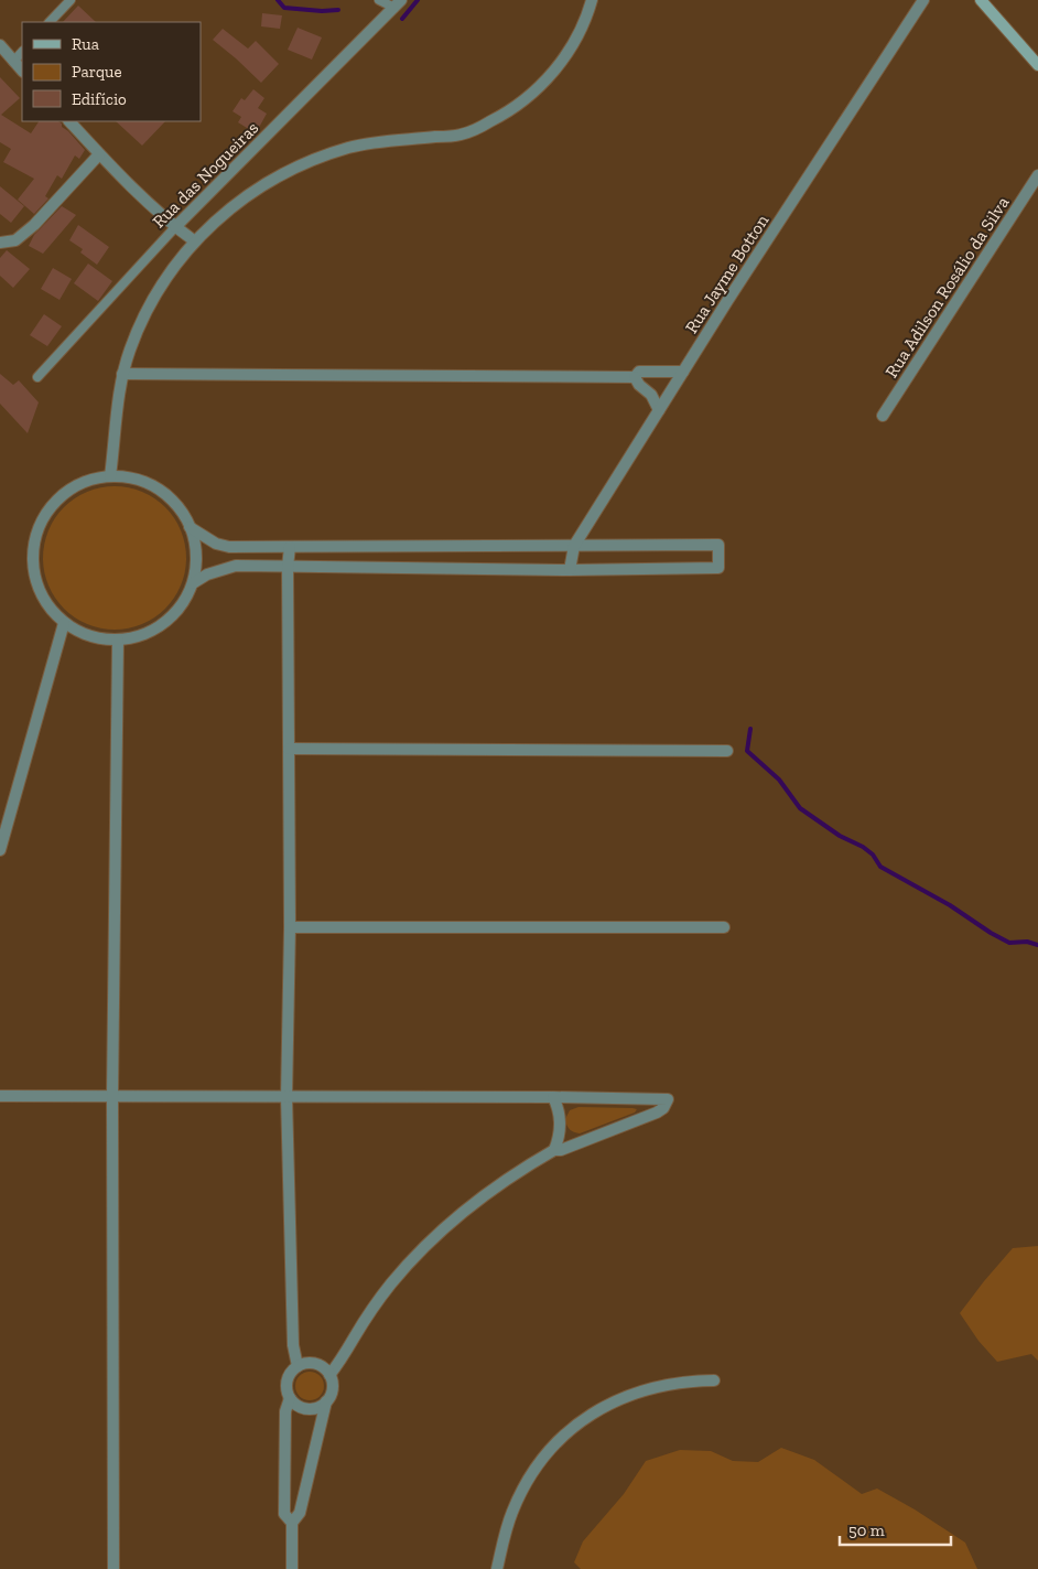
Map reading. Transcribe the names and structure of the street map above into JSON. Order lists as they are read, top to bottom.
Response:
{
  "streets": {
    "street": ["Rua das Nogueiras", "Rua Jayme Botton", "Rua Adilson Rosálio da Silva"]
  },
  "legend": ["Rua", "Parque", "Edifício"],
  "scale_bar": "50 m"
}
